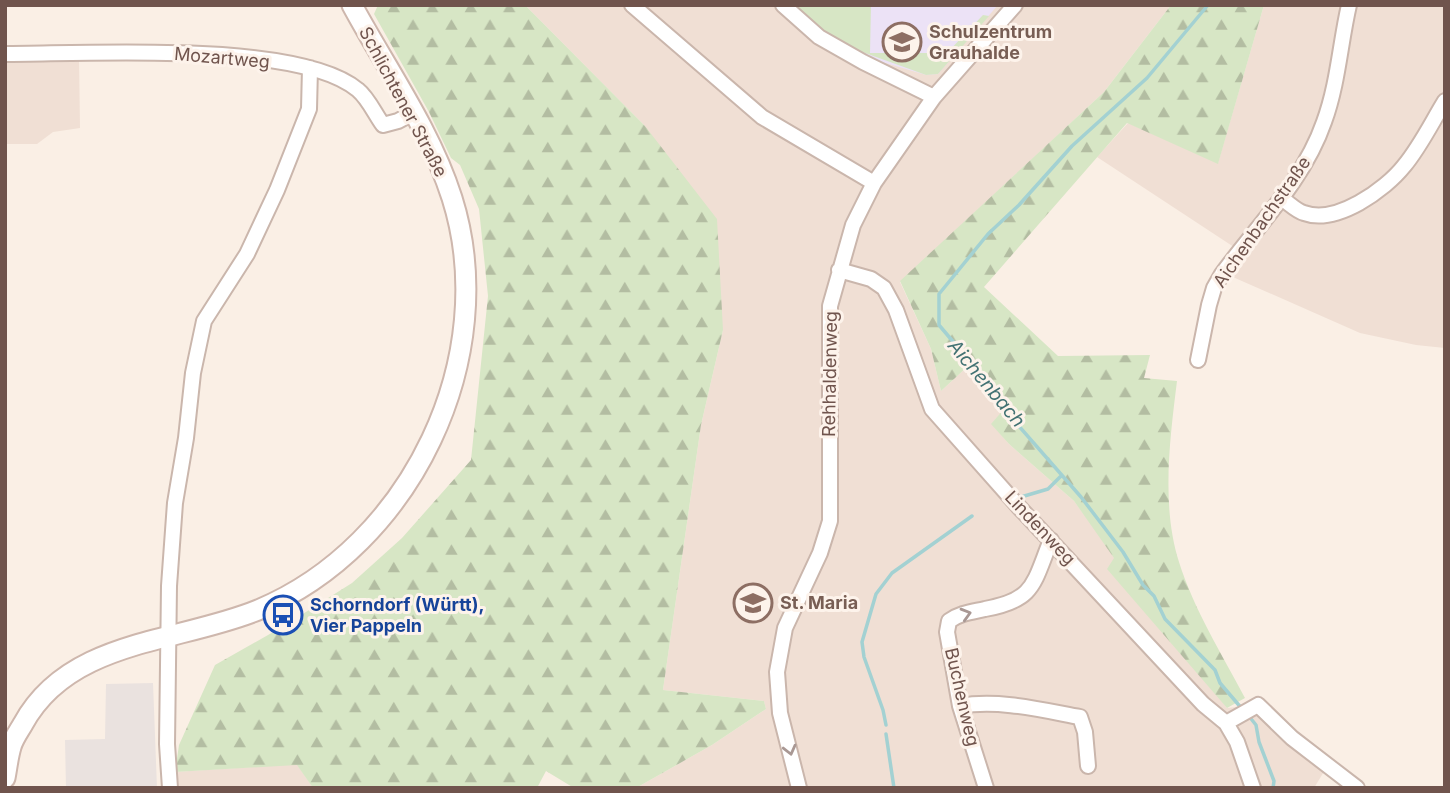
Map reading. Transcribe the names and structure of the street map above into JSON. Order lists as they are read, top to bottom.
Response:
{
  "streets": {
    "main road": ["Schlichtener Straße"],
    "street": [
      "Mozartweg",
      "Aichenbachstraße",
      "Rehhaldenweg",
      "Lindenweg",
      "Buchenweg"
    ]
  },
  "crossings": [
    ["Mozartweg", "Schlichtener Straße"],
    ["Rehhaldenweg", "Lindenweg"],
    ["Lindenweg", "Buchenweg"]
  ],
  "one_way": ["Rehhaldenweg", "Buchenweg"],
  "water": ["Aichenbach"],
  "places": {
    "school or university": ["Schulzentrum Grauhalde", "St. Maria"],
    "bus stop": ["Schorndorf (Württ), Vier Pappeln"]
  }
}
